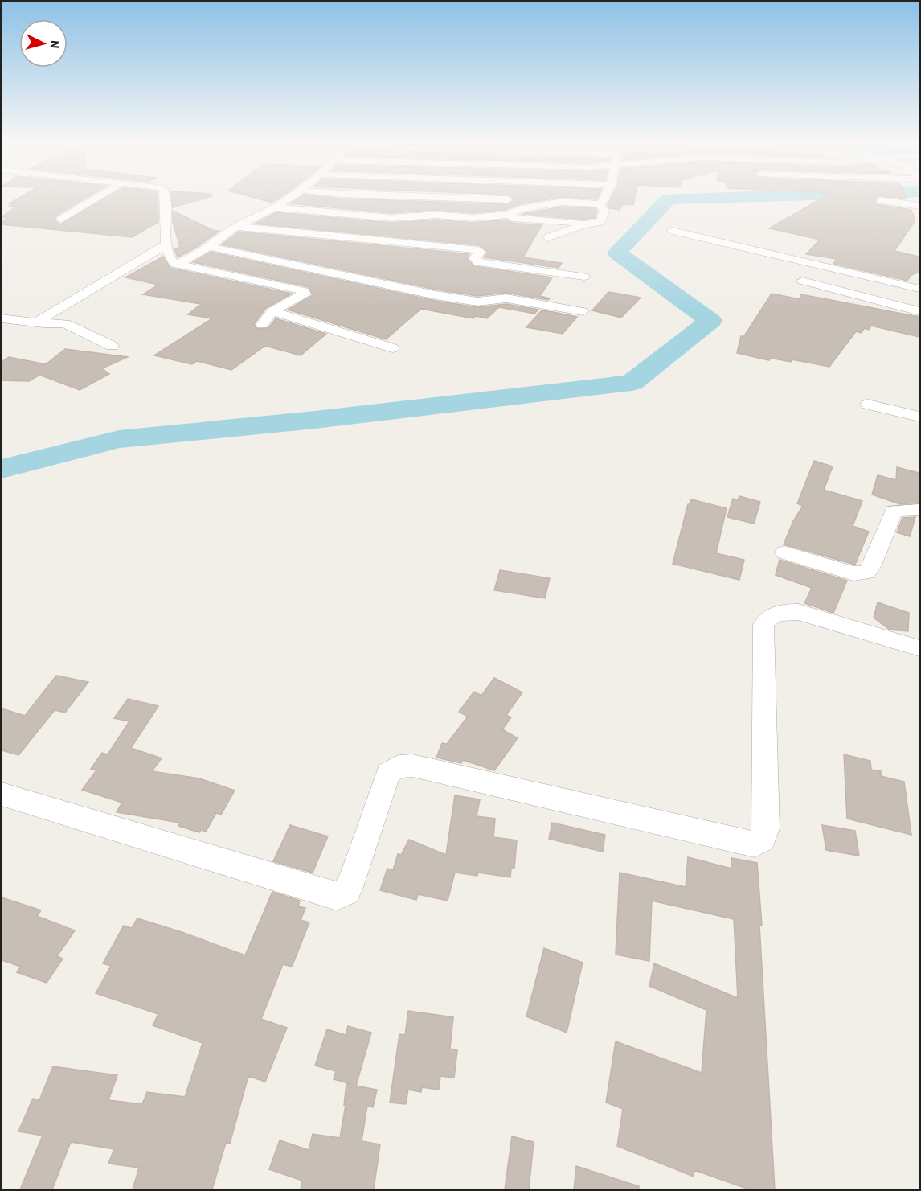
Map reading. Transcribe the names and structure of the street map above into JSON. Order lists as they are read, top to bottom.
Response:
{
  "north": "right"
}
